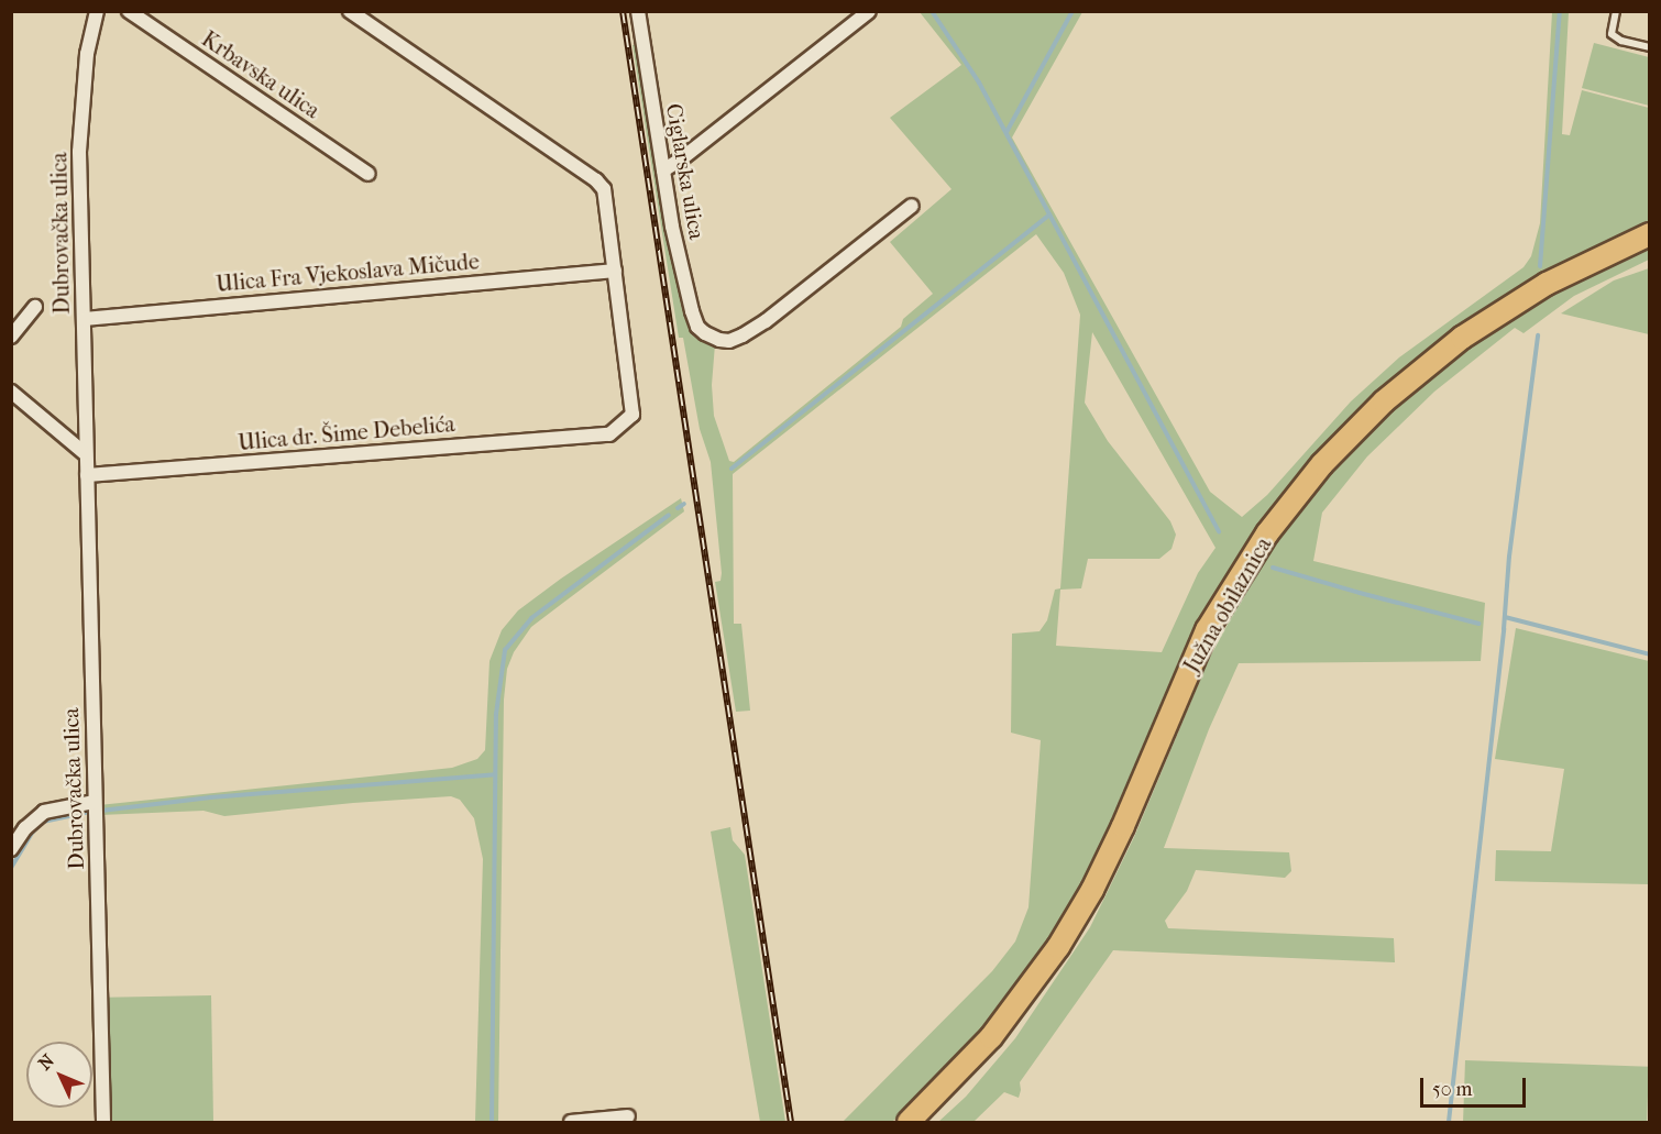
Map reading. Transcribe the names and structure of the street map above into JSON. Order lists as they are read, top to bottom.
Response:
{
  "streets": {
    "main road": ["Južna obilaznica"],
    "street": [
      "Krbavska ulica",
      "Ciglarska ulica",
      "Dubrovačka ulica",
      "Ulica Fra Vjekoslava Mičude",
      "Ulica dr. Šime Debelića"
    ]
  },
  "crossings": [
    ["Dubrovačka ulica", "Ulica Fra Vjekoslava Mičude"],
    ["Dubrovačka ulica", "Ulica dr. Šime Debelića"],
    ["Ulica Fra Vjekoslava Mičude", "Ulica dr. Šime Debelića"]
  ],
  "scale_bar": "50 m",
  "north": "top left"
}
